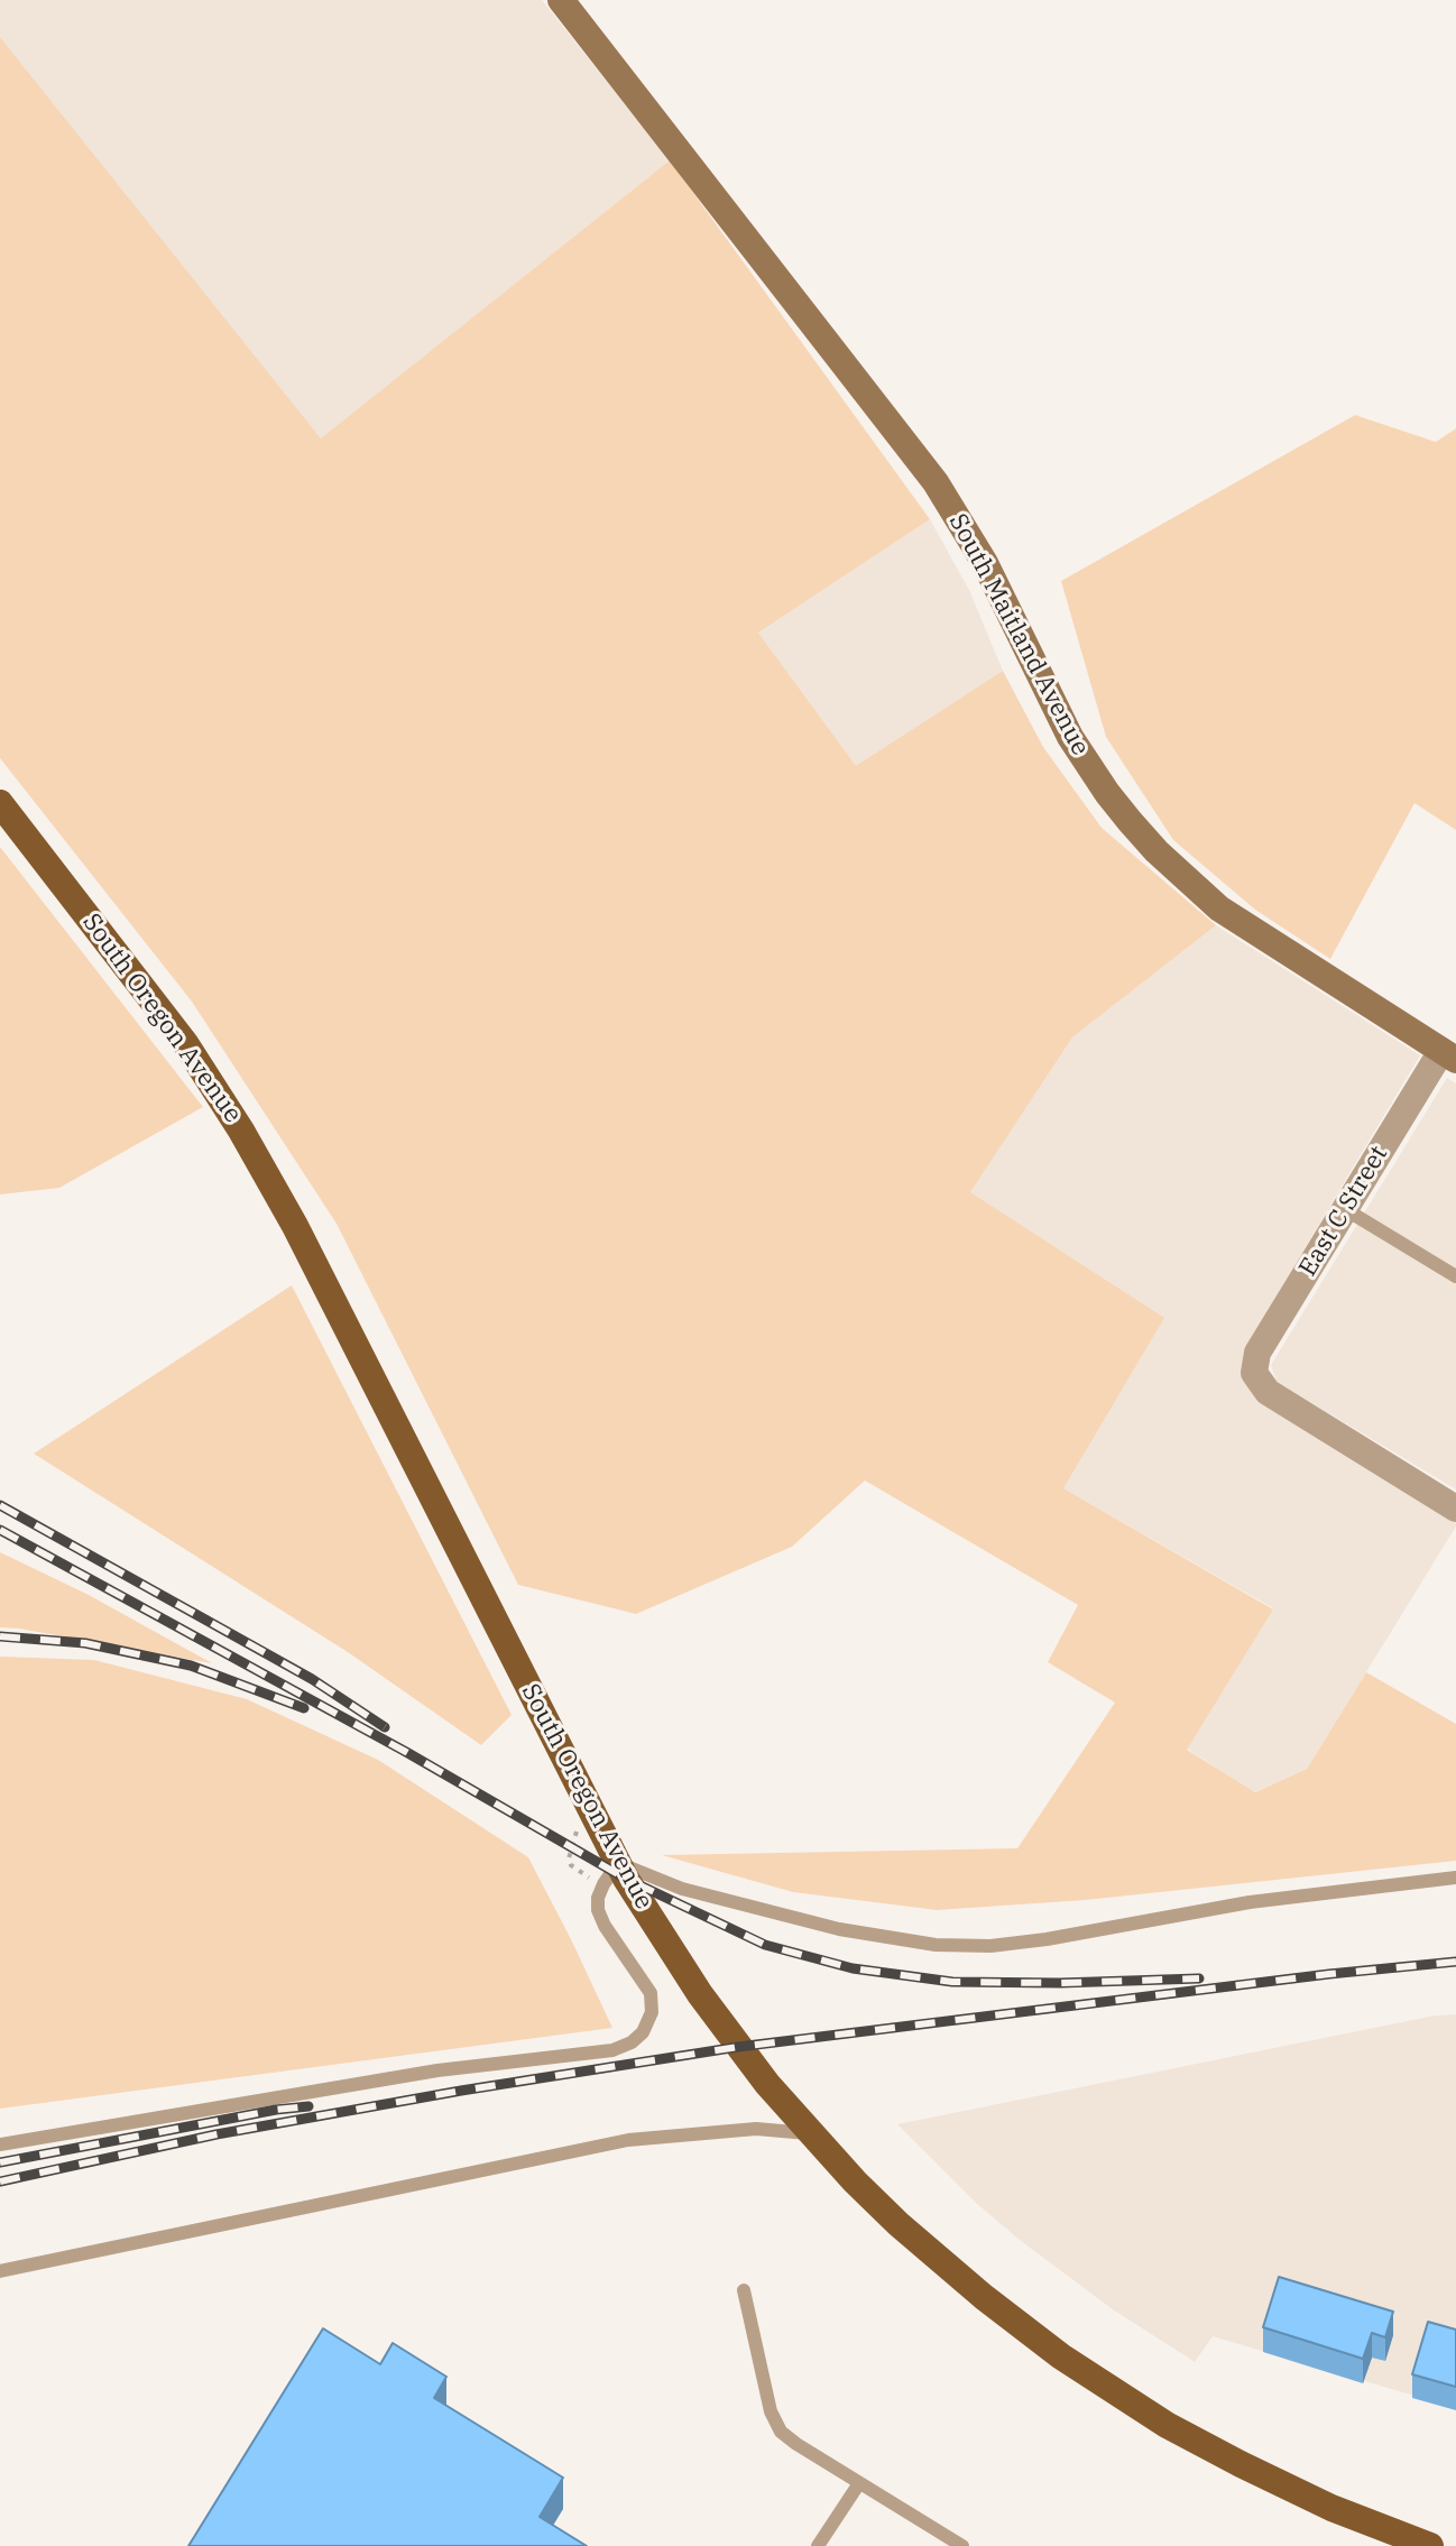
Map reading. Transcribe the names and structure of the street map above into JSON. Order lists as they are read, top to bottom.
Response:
{
  "streets": {
    "main road": ["South Oregon Avenue"],
    "street": ["South Maitland Avenue", "East C Street"]
  },
  "crossings": [
    ["South Maitland Avenue", "East C Street"]
  ]
}
